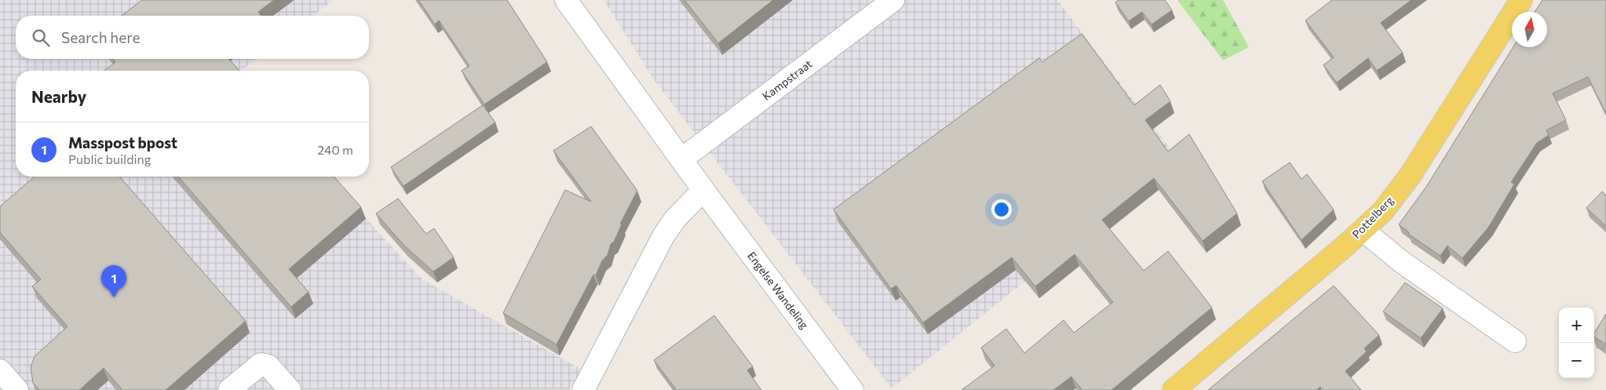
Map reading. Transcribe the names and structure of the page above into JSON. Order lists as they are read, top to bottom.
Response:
{
  "streets": {
    "main road": ["Pottelberg"],
    "street": ["Kampstraat", "Engelse Wandeling"]
  },
  "crossings": [
    ["Kampstraat", "Engelse Wandeling"]
  ],
  "north": "top",
  "page": {
    "search": "Search here",
    "heading": "Nearby",
    "list": [
      {
        "mark": "1",
        "name": "Masspost bpost",
        "note": "Public building",
        "value": "240 m"
      }
    ],
    "pins": "1",
    "map_buttons": ["+", "−"]
  }
}
